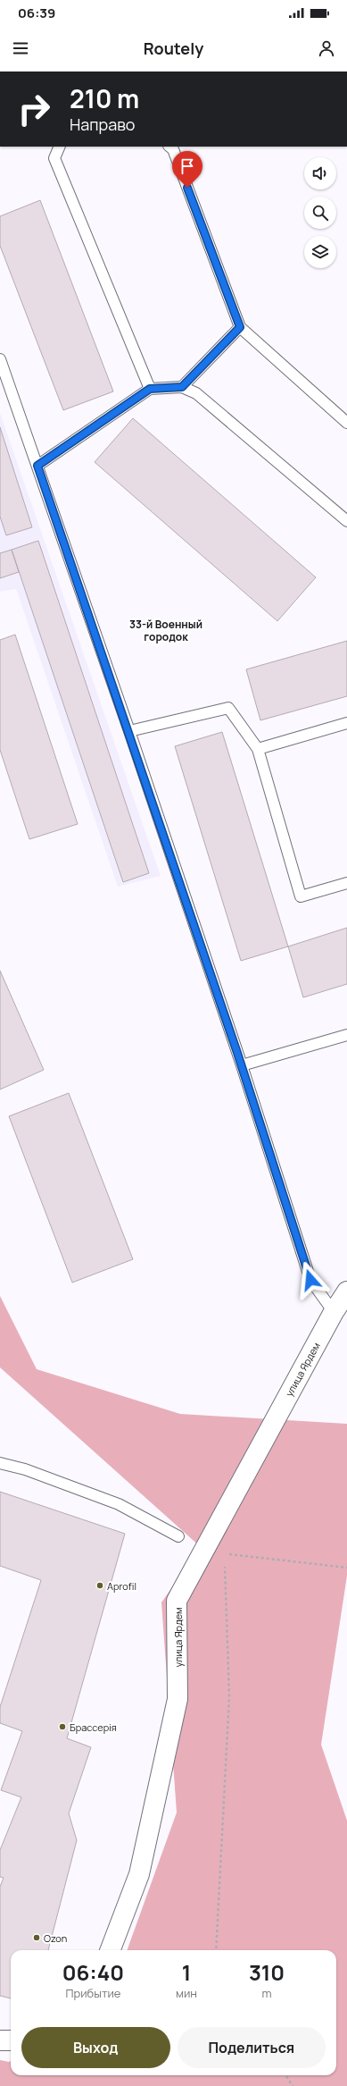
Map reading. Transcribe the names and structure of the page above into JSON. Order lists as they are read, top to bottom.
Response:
{
  "streets": {
    "street": ["улица Ярдем"]
  },
  "districts": ["33-й Военный городок"],
  "places": ["Aprofil", "Брассерiя", "Ozon"],
  "page": {
    "status": "06:39",
    "header": "Routely",
    "turn": ["210 m", "Направо"],
    "eta": [
      "06:40",
      "Прибытие",
      "1",
      "мин",
      "310",
      "m"
    ],
    "buttons": ["Выход", "Поделиться"]
  }
}
